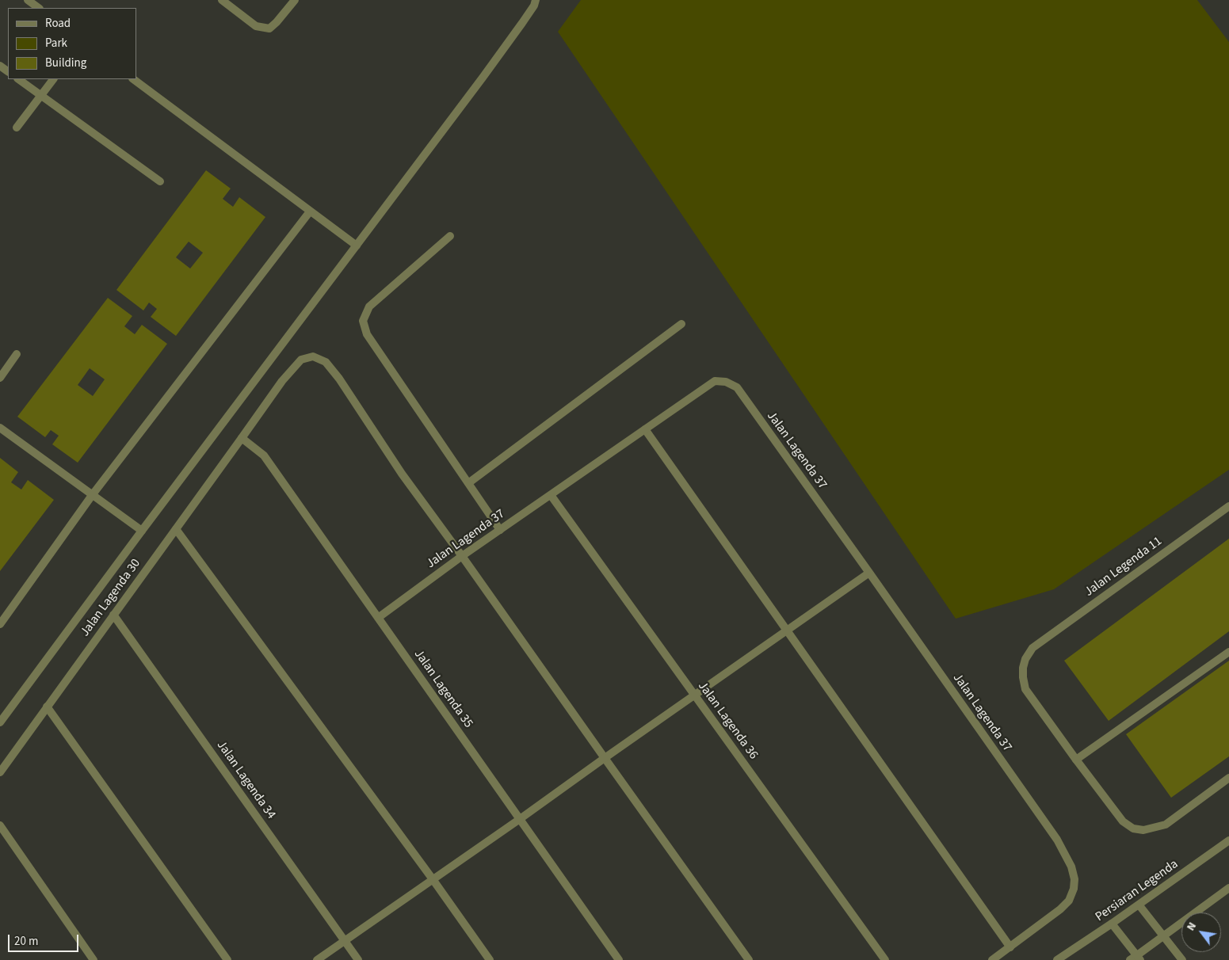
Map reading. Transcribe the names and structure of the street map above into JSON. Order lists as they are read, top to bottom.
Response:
{
  "streets": {
    "street": [
      "Jalan Lagenda 37",
      "Jalan Legenda 11",
      "Jalan Lagenda 30",
      "Jalan Lagenda 35",
      "Jalan Lagenda 36",
      "Jalan Lagenda 34",
      "Persiaran Legenda"
    ]
  },
  "crossings": [
    ["Jalan Lagenda 37", "Jalan Lagenda 30"],
    ["Jalan Lagenda 37", "Jalan Lagenda 35"],
    ["Jalan Lagenda 37", "Jalan Lagenda 36"],
    ["Jalan Lagenda 30", "Jalan Lagenda 35"],
    ["Jalan Lagenda 30", "Jalan Lagenda 34"]
  ],
  "legend": ["Road", "Park", "Building"],
  "scale_bar": "20 m",
  "north": "top left"
}
